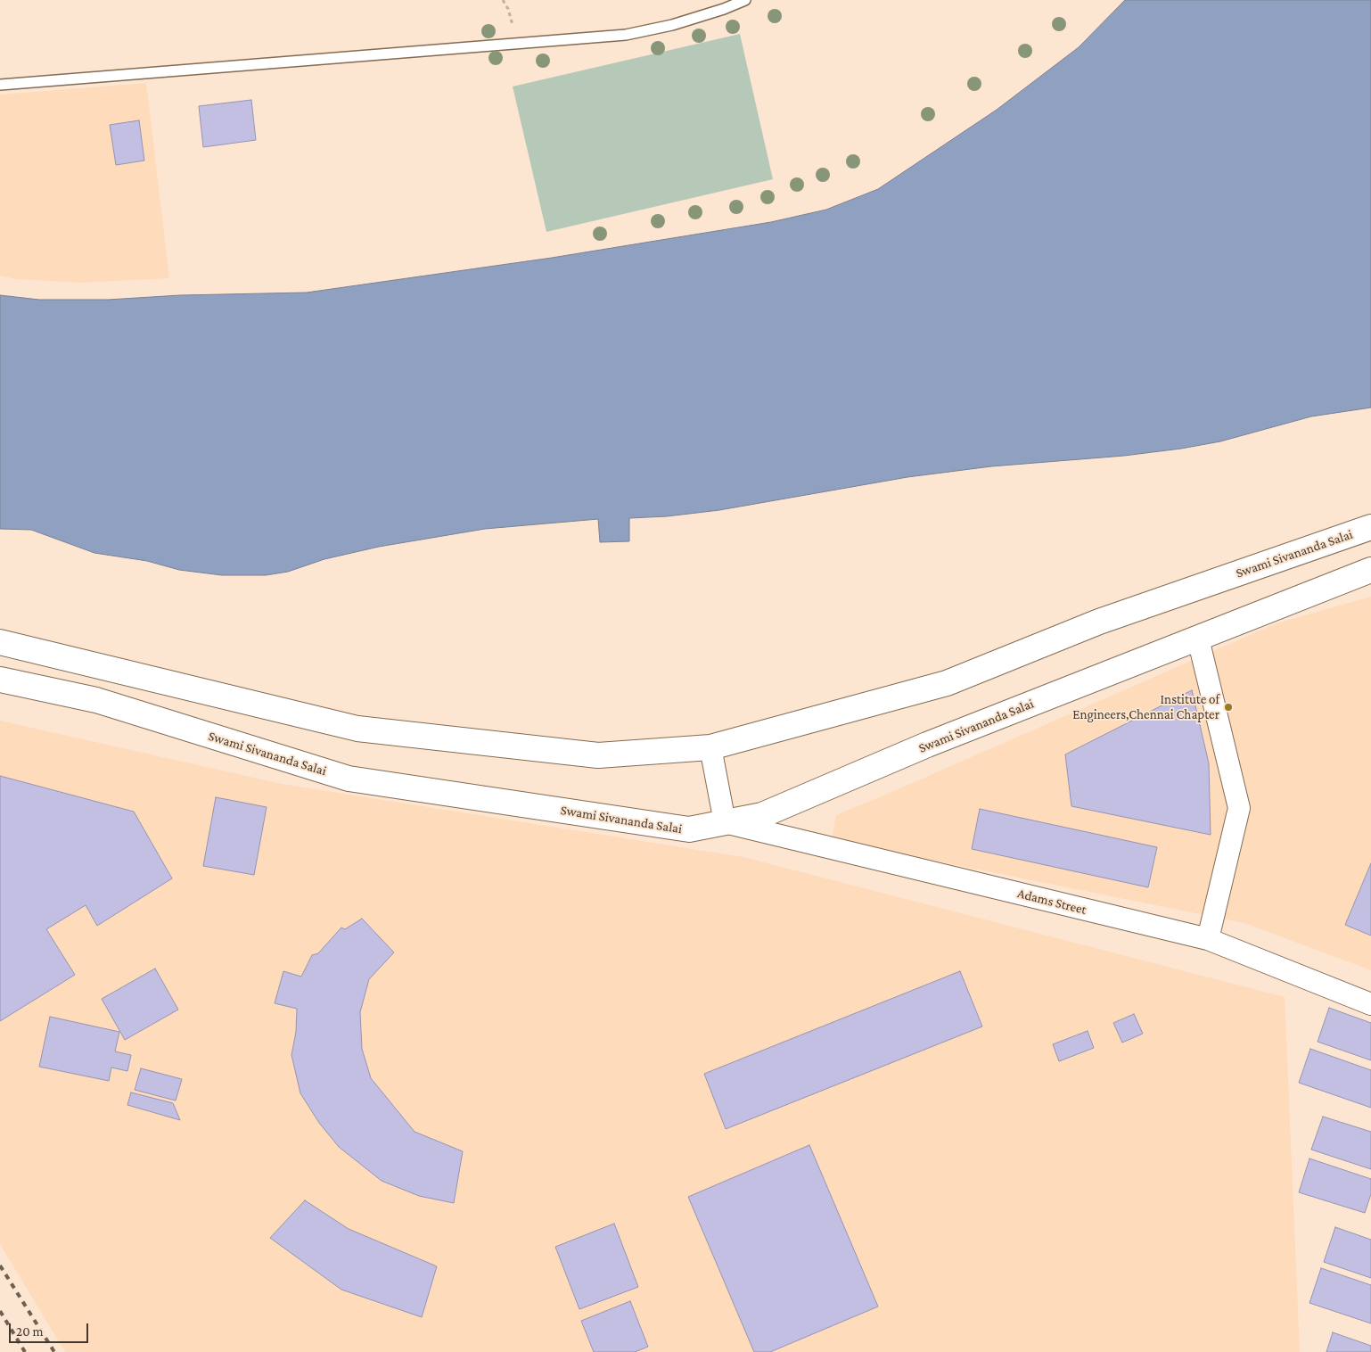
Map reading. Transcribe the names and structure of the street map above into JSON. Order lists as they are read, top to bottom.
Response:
{
  "streets": {
    "street": ["Swami Sivananda Salai", "Adams Street"]
  },
  "crossings": [
    ["Swami Sivananda Salai", "Adams Street"]
  ],
  "places": ["Institute of Engineers,Chennai Chapter"],
  "scale_bar": "20 m"
}
